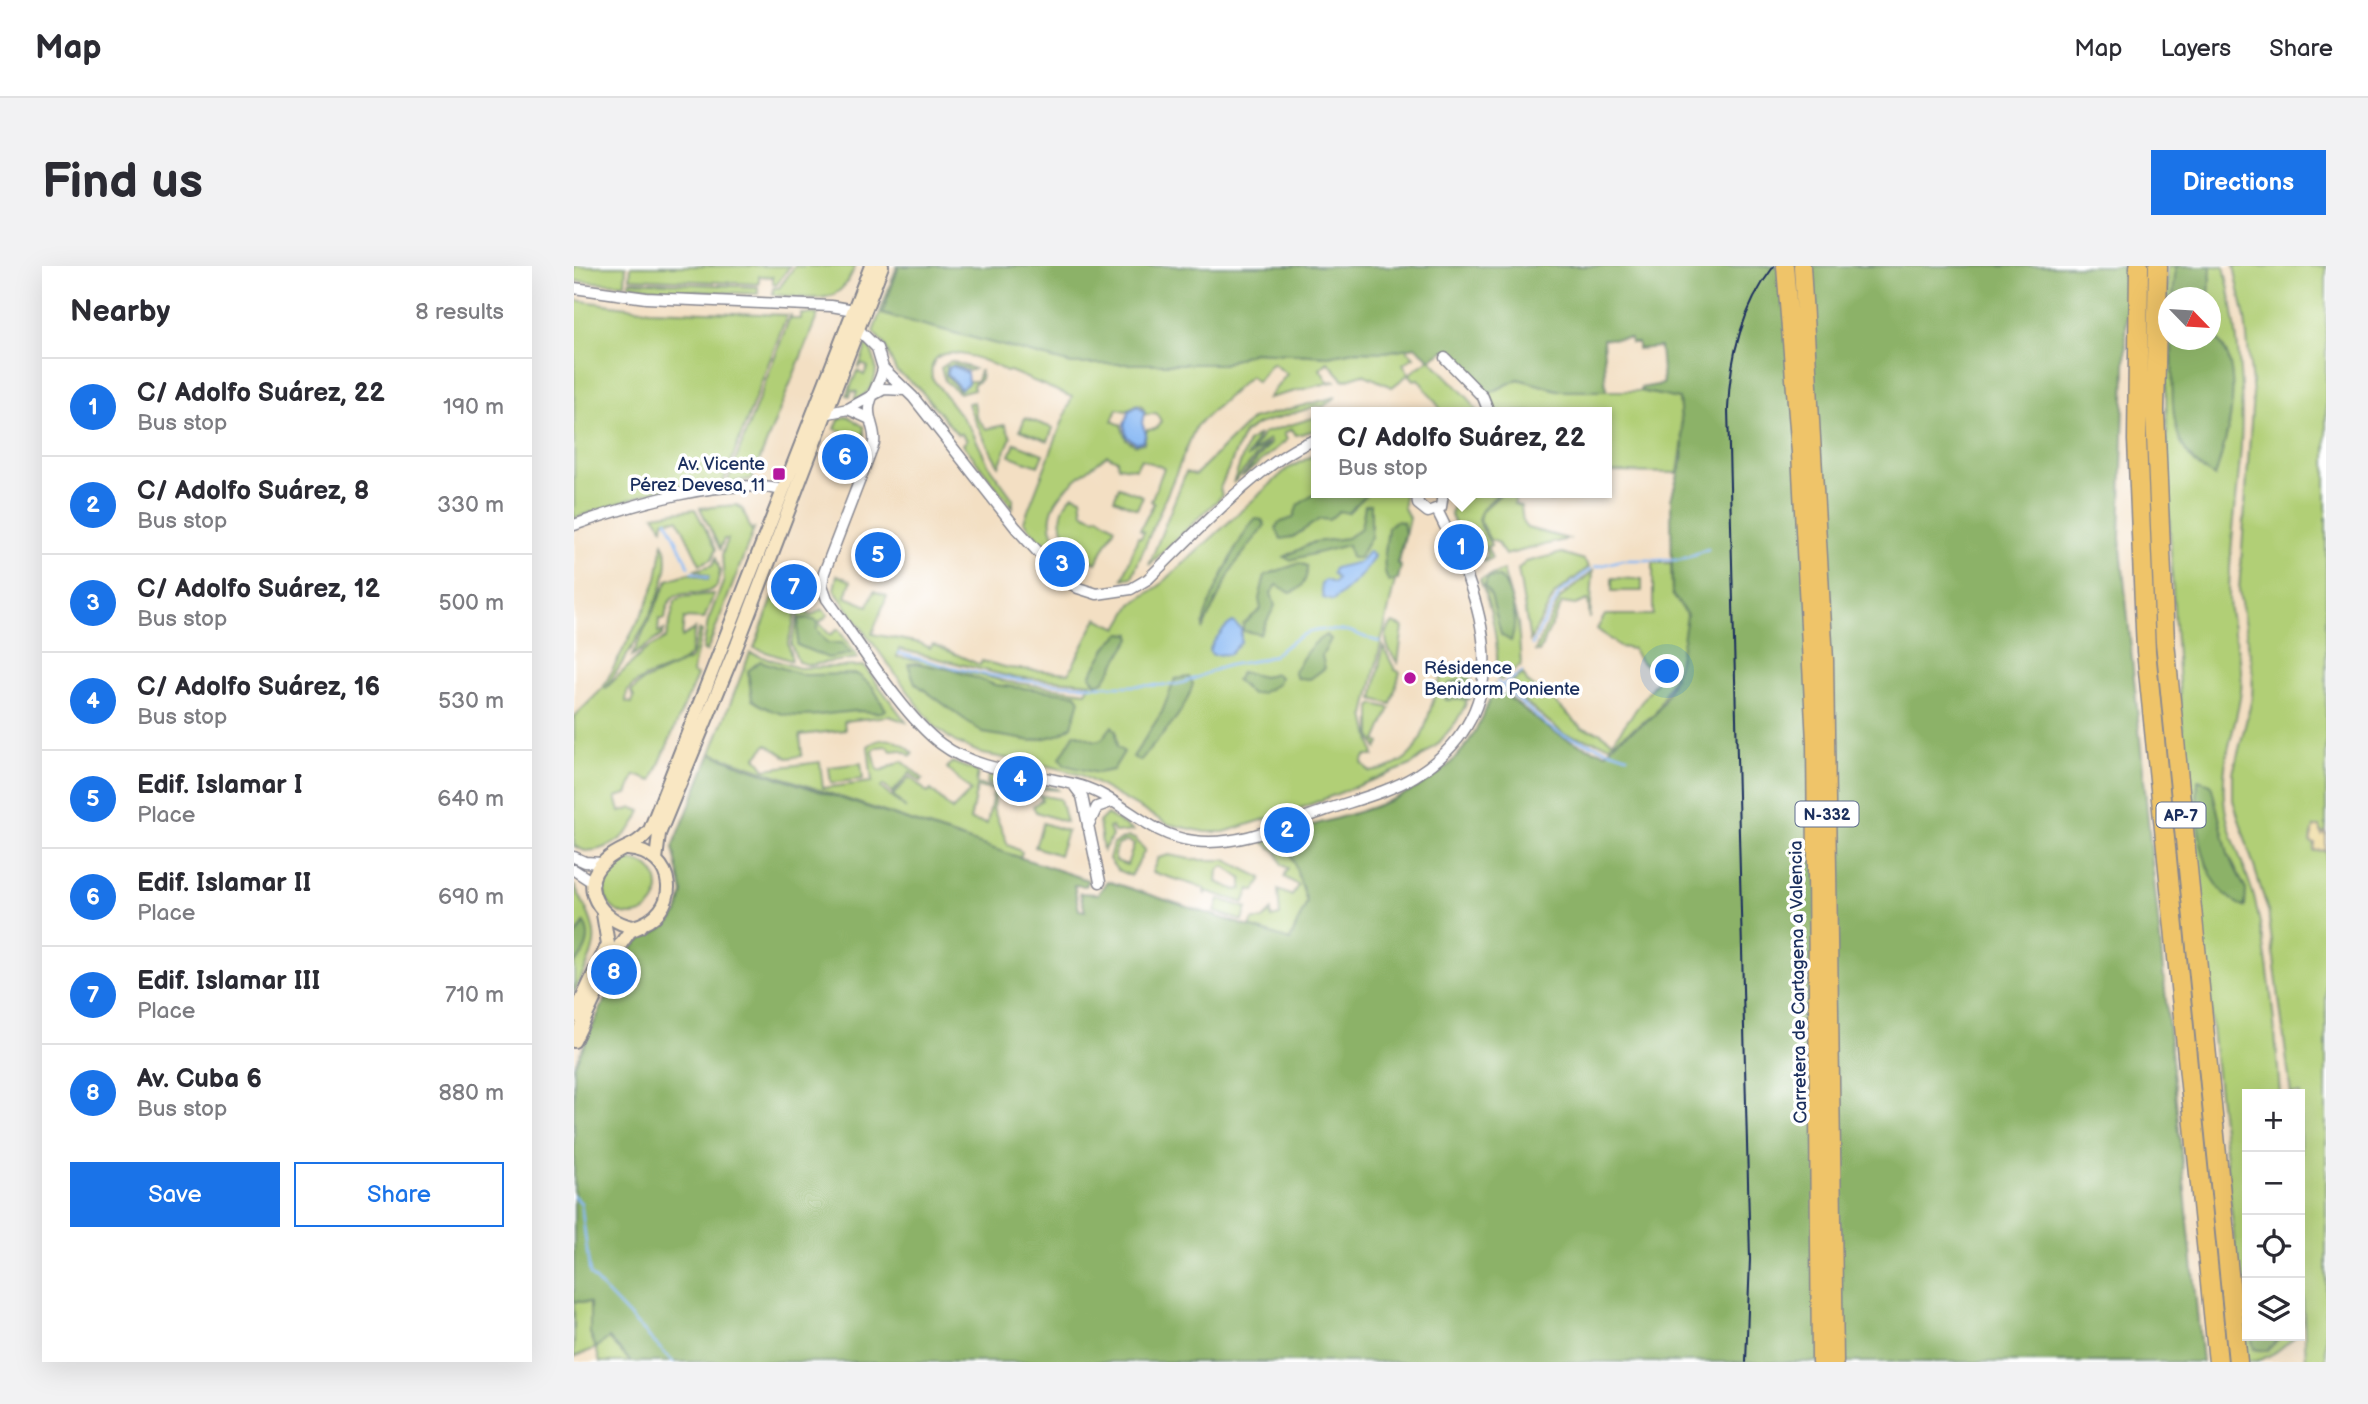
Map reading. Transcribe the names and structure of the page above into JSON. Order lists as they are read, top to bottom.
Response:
{
  "streets": {
    "highway": ["N-332", "AP-7", "Carretera de Cartagena a Valencia"]
  },
  "places": {
    "transit": ["Av. Vicente Pérez Devesa, 11"],
    "other": ["Résidence Benidorm Poniente"]
  },
  "north": "bottom right",
  "page": {
    "header": "Map",
    "nav": ["Map", "Layers", "Share"],
    "buttons": [
      "Directions",
      ["Save", "Share"]
    ],
    "title": "Find us",
    "heading": ["Nearby", "8 results"],
    "list": [
      {
        "mark": "1",
        "name": "C/ Adolfo Suárez, 22",
        "note": "Bus stop",
        "value": "190 m"
      },
      {
        "mark": "2",
        "name": "C/ Adolfo Suárez, 8",
        "note": "Bus stop",
        "value": "330 m"
      },
      {
        "mark": "3",
        "name": "C/ Adolfo Suárez, 12",
        "note": "Bus stop",
        "value": "500 m"
      },
      {
        "mark": "4",
        "name": "C/ Adolfo Suárez, 16",
        "note": "Bus stop",
        "value": "530 m"
      },
      {
        "mark": "5",
        "name": "Edif. Islamar I",
        "note": "Place",
        "value": "640 m"
      },
      {
        "mark": "6",
        "name": "Edif. Islamar II",
        "note": "Place",
        "value": "690 m"
      },
      {
        "mark": "7",
        "name": "Edif. Islamar III",
        "note": "Place",
        "value": "710 m"
      },
      {
        "mark": "8",
        "name": "Av. Cuba 6",
        "note": "Bus stop",
        "value": "880 m"
      }
    ],
    "popup": ["C/ Adolfo Suárez, 22", "Bus stop"],
    "pins": [
      "6",
      "1",
      "5",
      "3",
      "7",
      "4",
      "2",
      "8"
    ],
    "map_buttons": ["+", "−"]
  }
}
